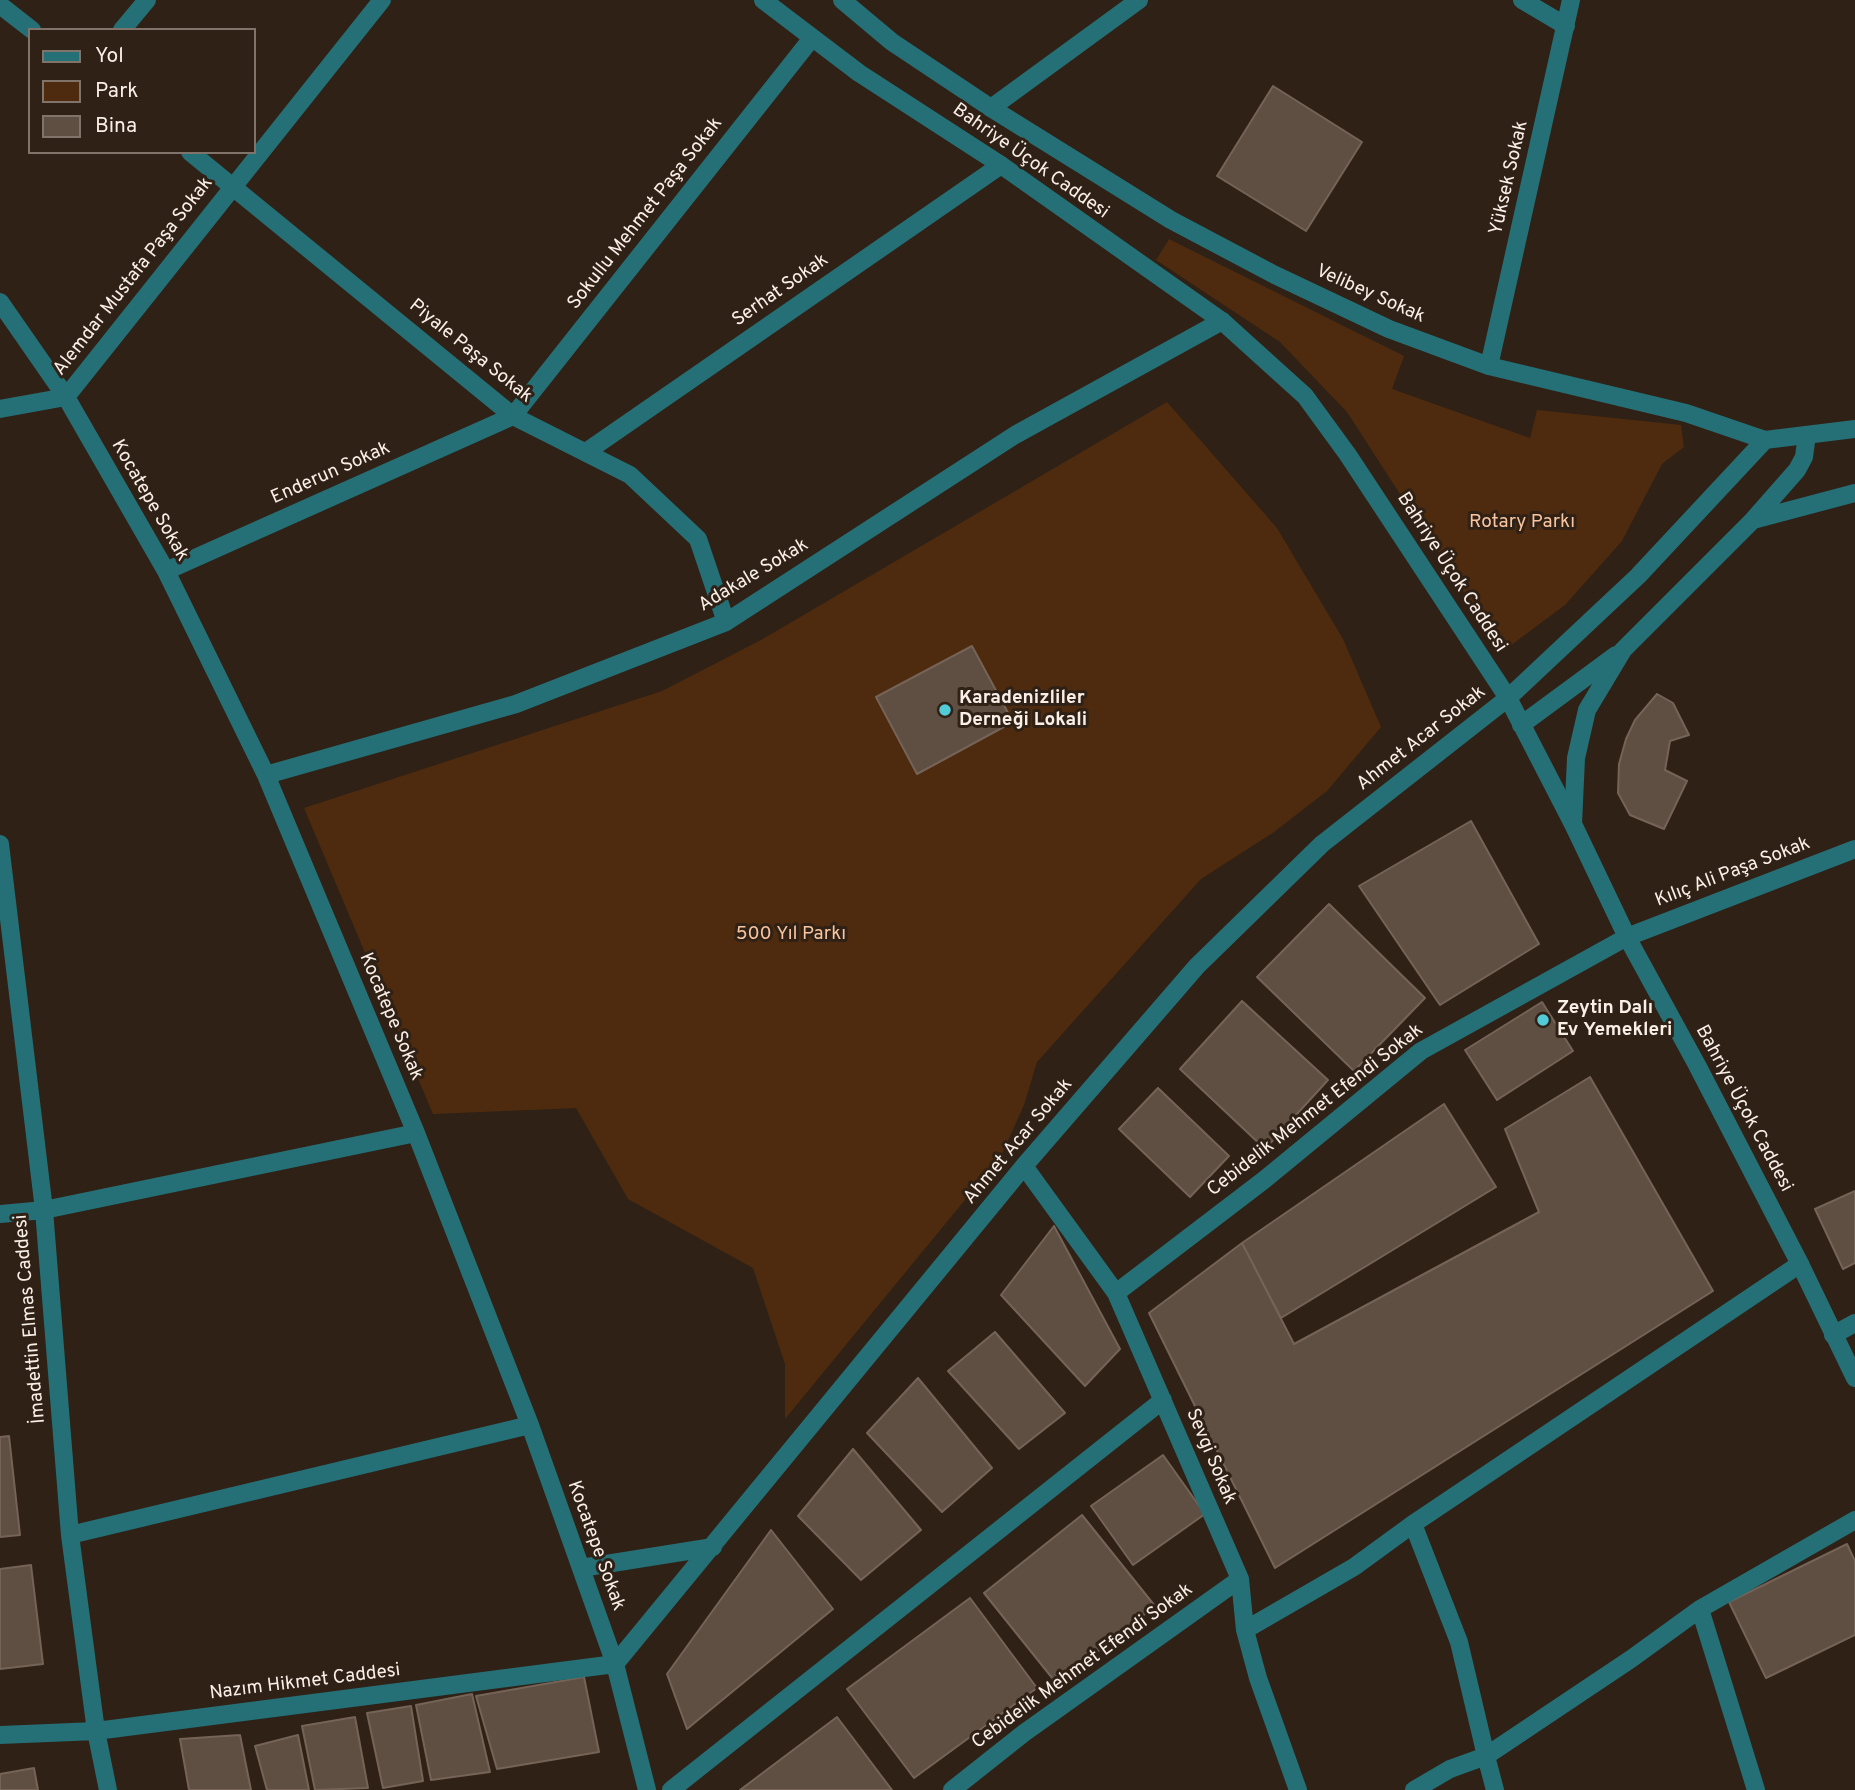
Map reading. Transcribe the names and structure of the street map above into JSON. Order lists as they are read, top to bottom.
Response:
{
  "streets": {
    "street": [
      "Bahriye Üçok Caddesi",
      "Yüksek Sokak",
      "Sokullu Mehmet Paşa Sokak",
      "Alemdar Mustafa Paşa Sokak",
      "Serhat Sokak",
      "Velibey Sokak",
      "Piyale Paşa Sokak",
      "Enderun Sokak",
      "Kocatepe Sokak",
      "Adakale Sokak",
      "Ahmet Acar Sokak",
      "Kılıç Ali Paşa Sokak",
      "Cebidelik Mehmet Efendi Sokak",
      "İmadettin Elmas Caddesi",
      "Sevgi Sokak",
      "Nazım Hikmet Caddesi"
    ]
  },
  "crossings": [
    ["Bahriye Üçok Caddesi", "Sokullu Mehmet Paşa Sokak"],
    ["Bahriye Üçok Caddesi", "Serhat Sokak"],
    ["Bahriye Üçok Caddesi", "Velibey Sokak"],
    ["Bahriye Üçok Caddesi", "Adakale Sokak"],
    ["Bahriye Üçok Caddesi", "Ahmet Acar Sokak"],
    ["Bahriye Üçok Caddesi", "Kılıç Ali Paşa Sokak"],
    ["Bahriye Üçok Caddesi", "Cebidelik Mehmet Efendi Sokak"],
    ["Yüksek Sokak", "Velibey Sokak"],
    ["Sokullu Mehmet Paşa Sokak", "Piyale Paşa Sokak"],
    ["Sokullu Mehmet Paşa Sokak", "Enderun Sokak"],
    ["Alemdar Mustafa Paşa Sokak", "Piyale Paşa Sokak"],
    ["Alemdar Mustafa Paşa Sokak", "Kocatepe Sokak"],
    ["Serhat Sokak", "Piyale Paşa Sokak"],
    ["Piyale Paşa Sokak", "Enderun Sokak"],
    ["Piyale Paşa Sokak", "Adakale Sokak"],
    ["Enderun Sokak", "Kocatepe Sokak"],
    ["Kocatepe Sokak", "Adakale Sokak"],
    ["Kocatepe Sokak", "Ahmet Acar Sokak"],
    ["Kocatepe Sokak", "Nazım Hikmet Caddesi"],
    ["Ahmet Acar Sokak", "Sevgi Sokak"],
    ["Ahmet Acar Sokak", "Nazım Hikmet Caddesi"],
    ["Kılıç Ali Paşa Sokak", "Cebidelik Mehmet Efendi Sokak"],
    ["Cebidelik Mehmet Efendi Sokak", "Sevgi Sokak"],
    ["İmadettin Elmas Caddesi", "Nazım Hikmet Caddesi"]
  ],
  "parks": ["Rotary Parkı", "500 Yıl Parkı"],
  "places": ["Karadenizliler Derneği Lokali", "Zeytin Dalı Ev Yemekleri"],
  "legend": ["Yol", "Park", "Bina"]
}
